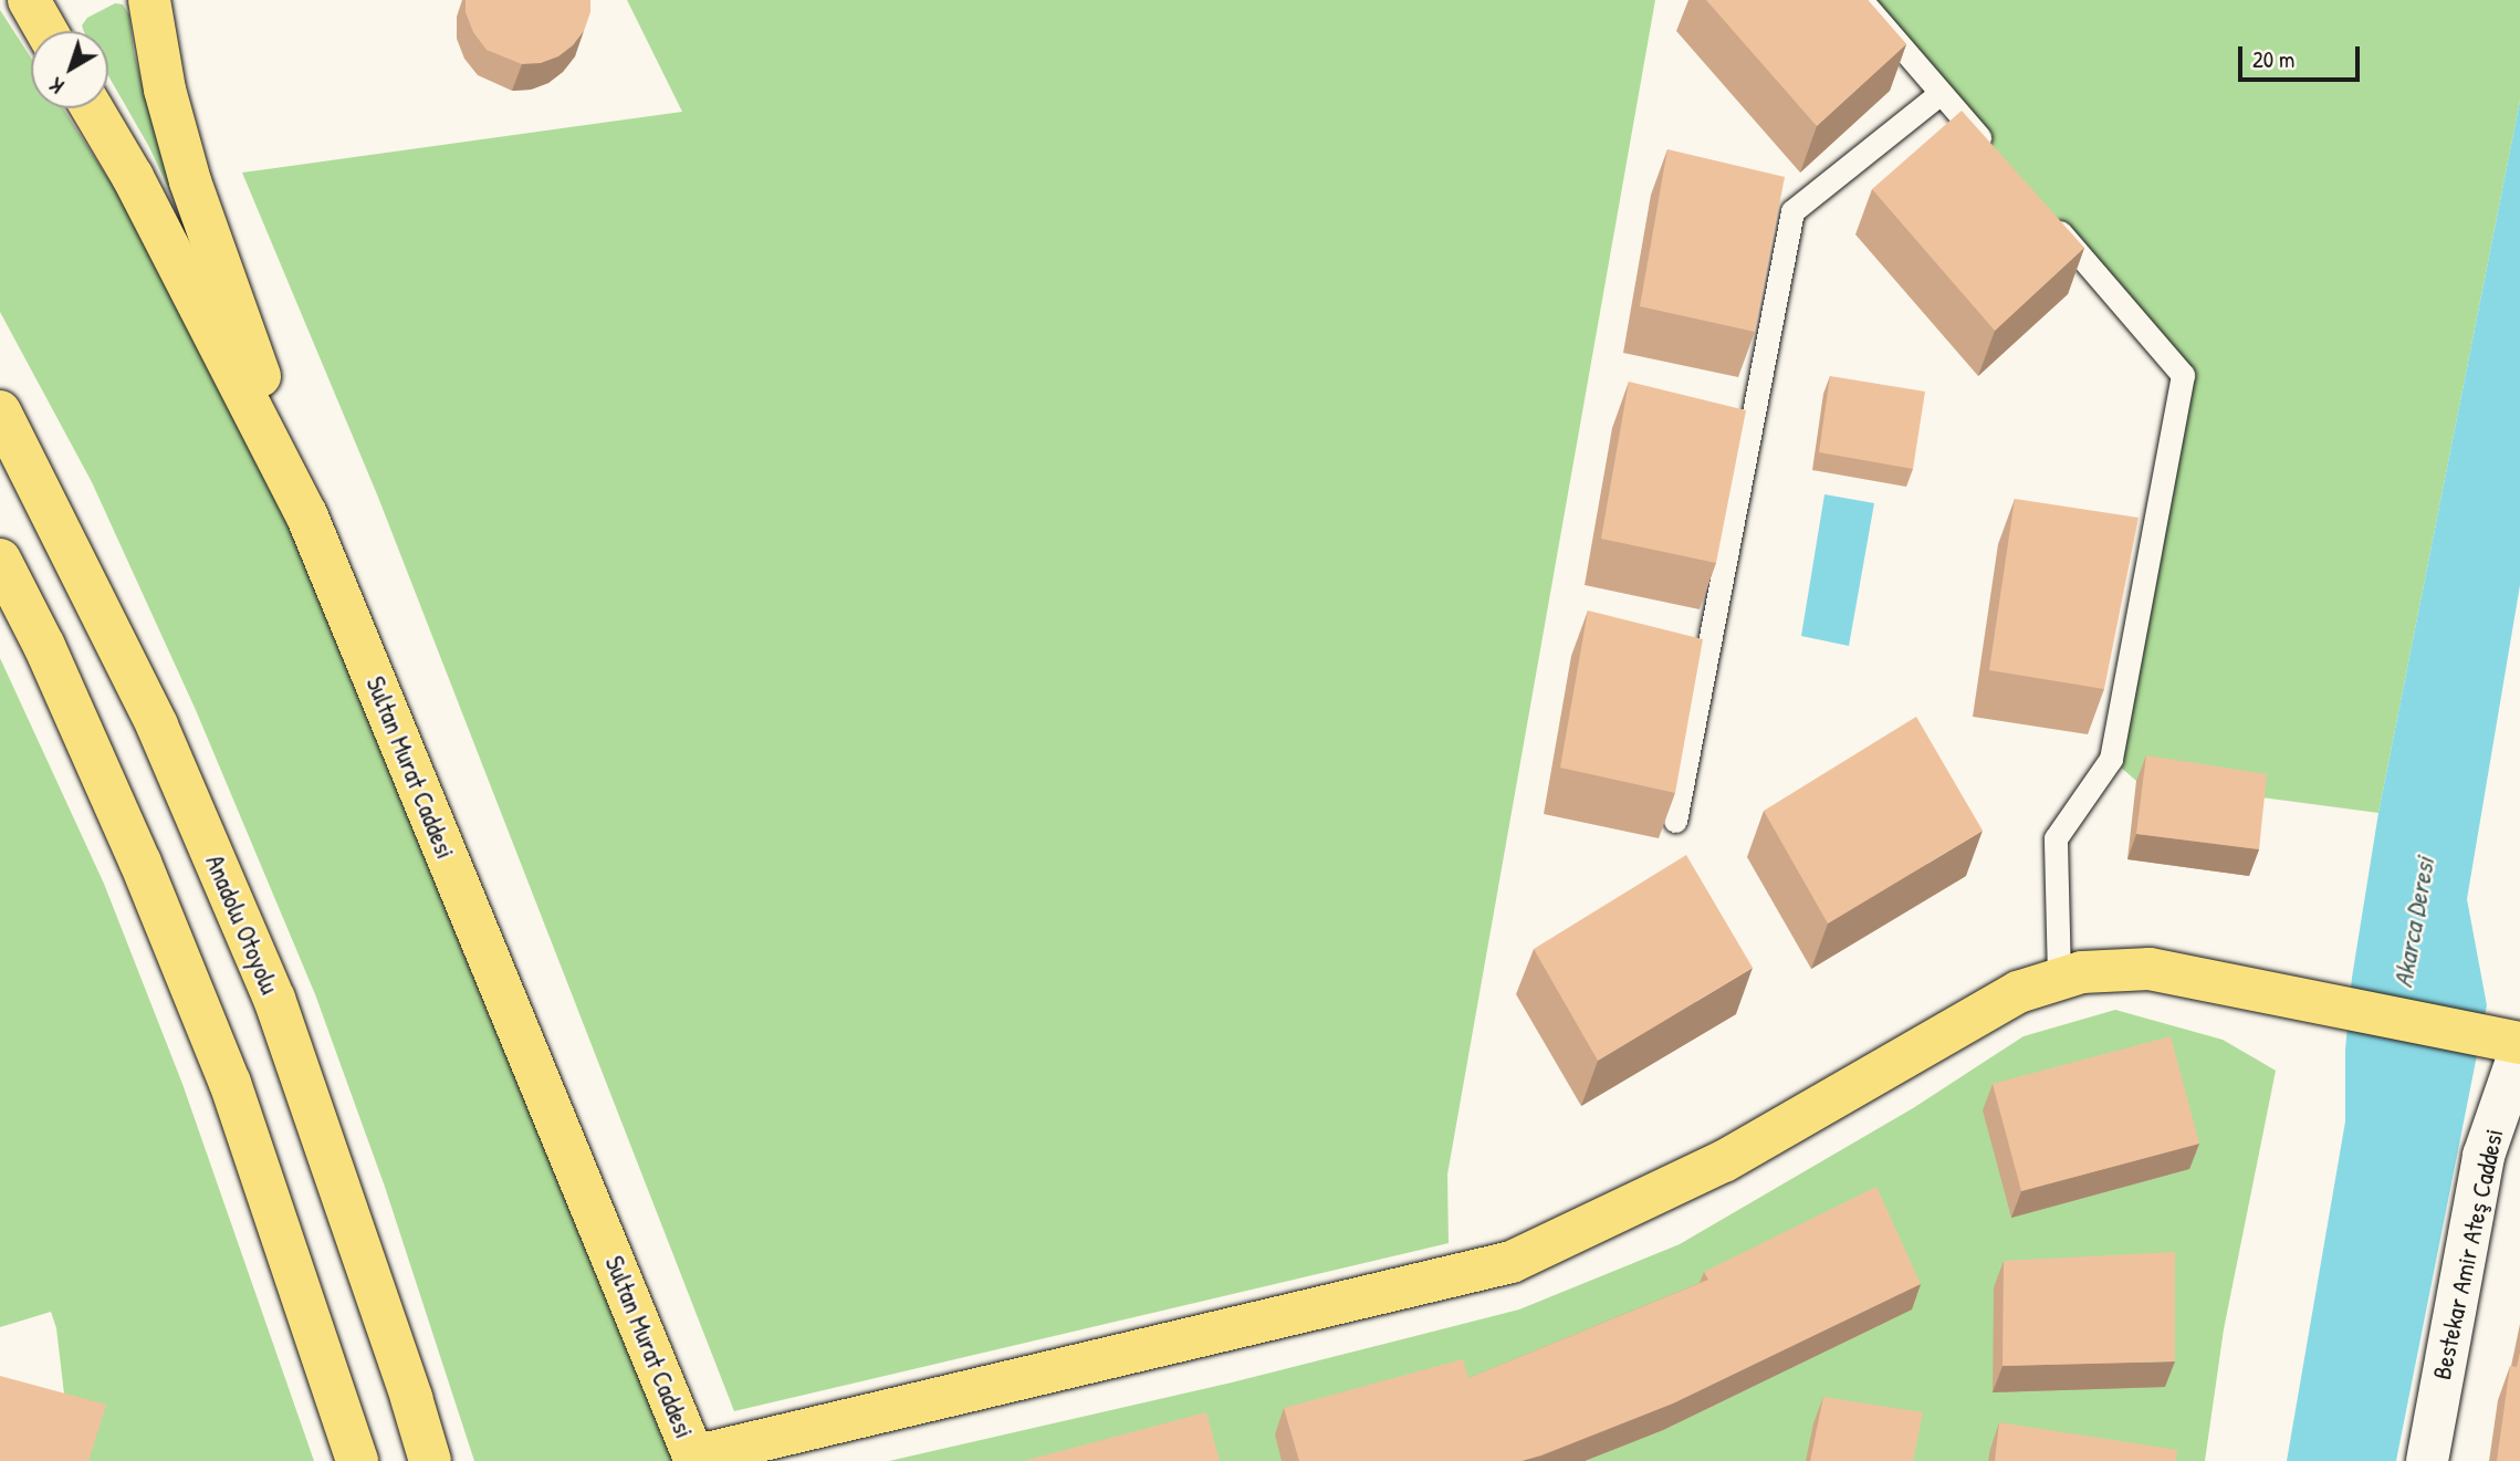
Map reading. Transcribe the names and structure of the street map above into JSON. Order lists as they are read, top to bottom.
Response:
{
  "streets": {
    "main road": ["Sultan Murat Caddesi", "Anadolu Otoyolu"],
    "street": ["Bestekar Amir Ateş Caddesi"]
  },
  "water": ["Akarca Deresi"],
  "scale_bar": "20 m",
  "north": "bottom left"
}
